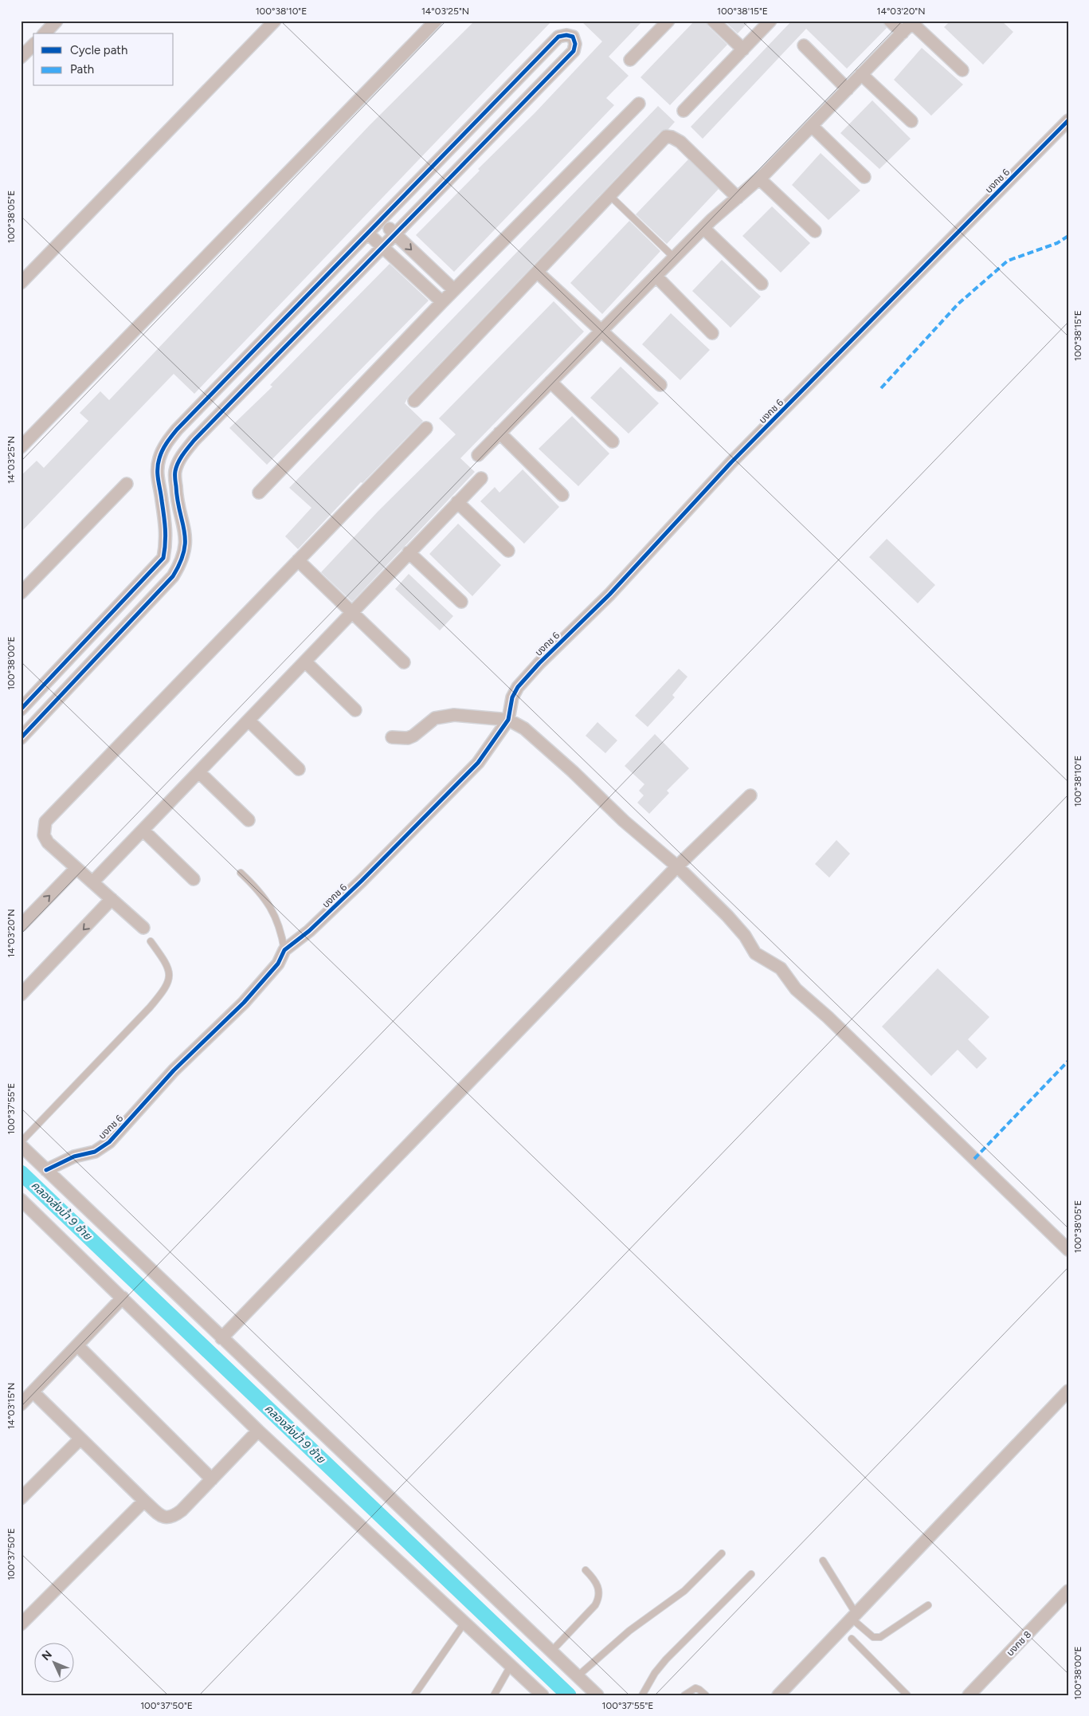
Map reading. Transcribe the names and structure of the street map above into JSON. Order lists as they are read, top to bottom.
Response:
{
  "streets": {
    "street": ["บงกช 6", "บงกช 8"]
  },
  "water": ["คลองส่งน้ำ 9 ซ้าย"],
  "legend": ["Cycle path", "Path"],
  "north": "top left",
  "coordinates": [
    "100°38'10\"E",
    "14°03'25\"N",
    "100°38'15\"E",
    "14°03'20\"N",
    "100°38'05\"E",
    "100°38'00\"E",
    "100°37'55\"E",
    "14°03'15\"N",
    "100°37'50\"E"
  ]
}
